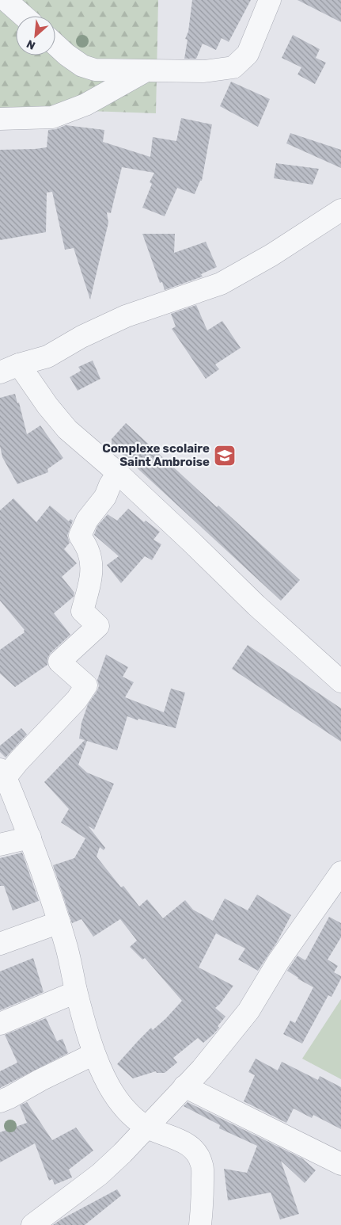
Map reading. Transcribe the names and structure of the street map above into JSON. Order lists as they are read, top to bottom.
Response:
{
  "places": {
    "school or university": ["Complexe scolaire Saint Ambroise"]
  },
  "north": "bottom left"
}
